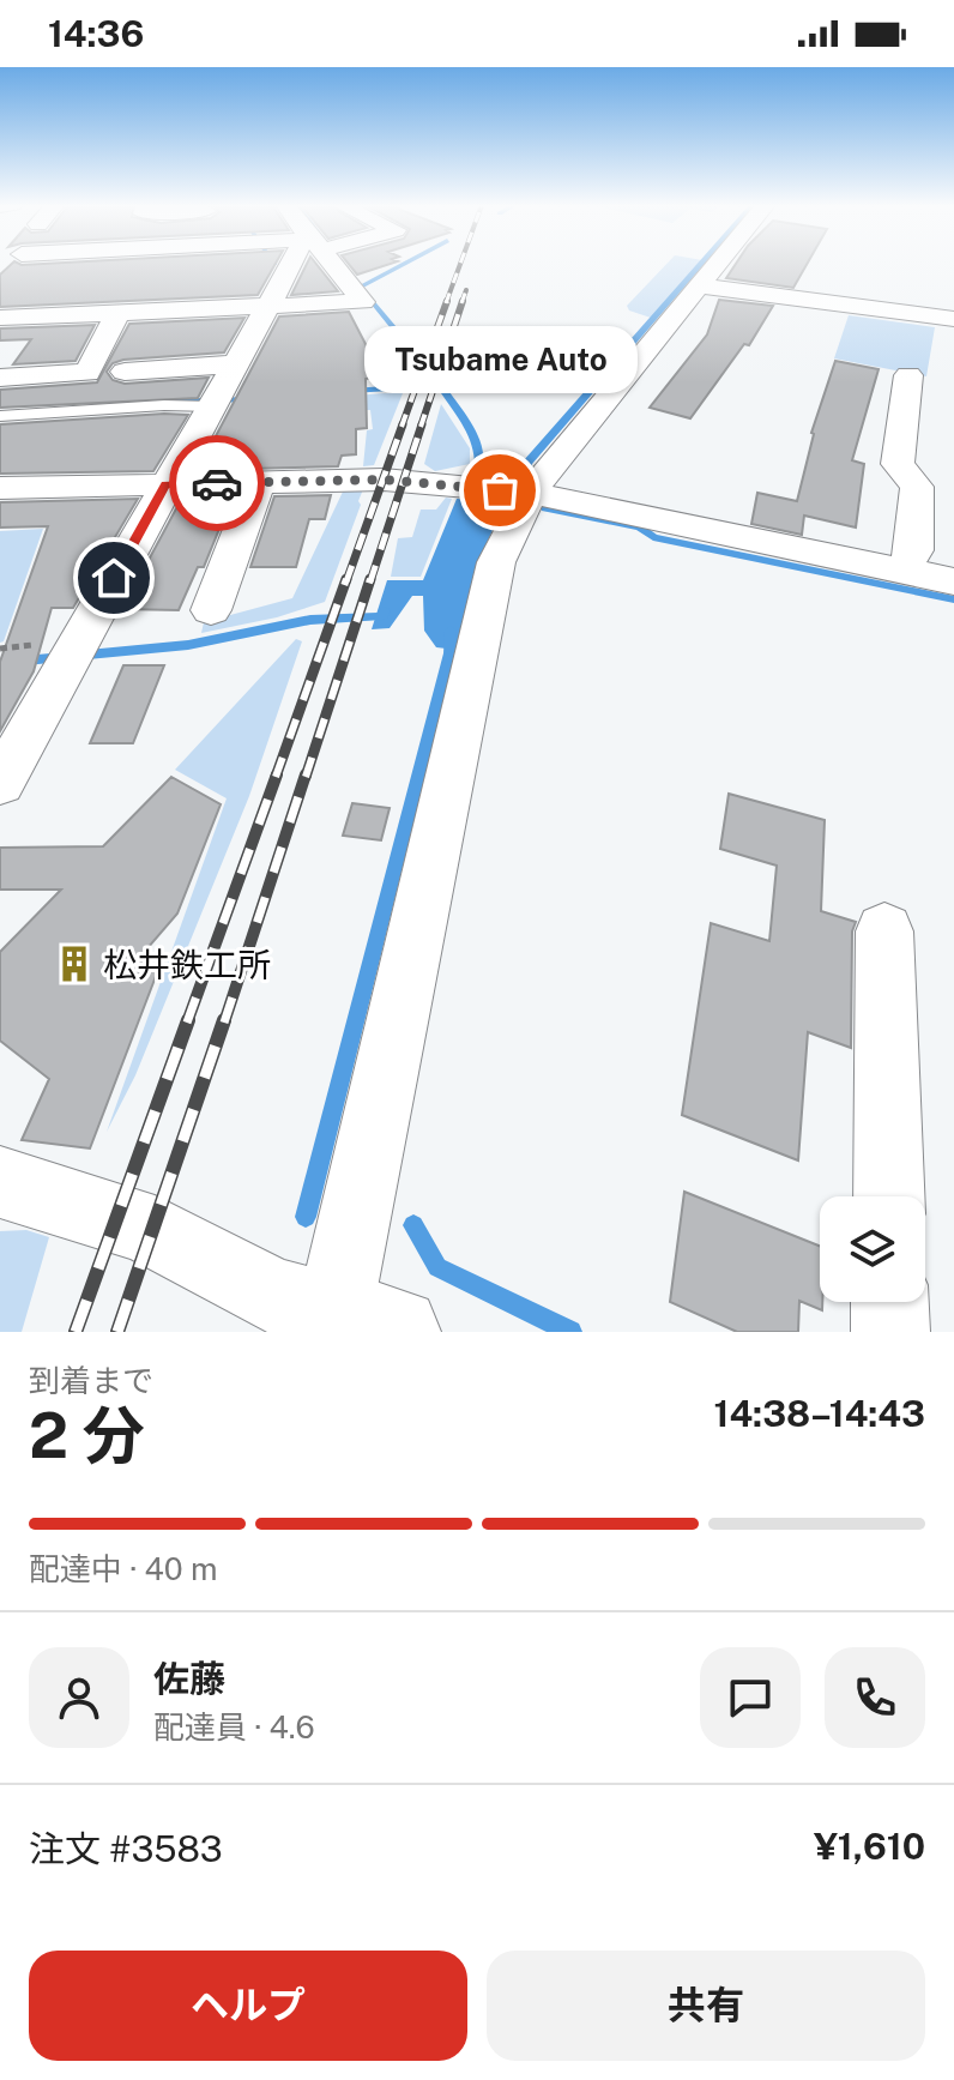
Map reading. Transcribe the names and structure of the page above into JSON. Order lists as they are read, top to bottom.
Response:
{
  "places": {
    "other": ["Tsubame Auto"],
    "building": ["松井鉄工所"]
  },
  "page": {
    "status": "14:36",
    "bubble": "Tsubame Auto",
    "heading": ["2 分", "到着まで", "14:38–14:43"],
    "panel": [
      "佐藤",
      "配達員 · 4.6",
      "注文 #3583",
      "¥1,610"
    ],
    "bar": "配達中 · 40 m",
    "buttons": ["ヘルプ", "共有"]
  }
}
